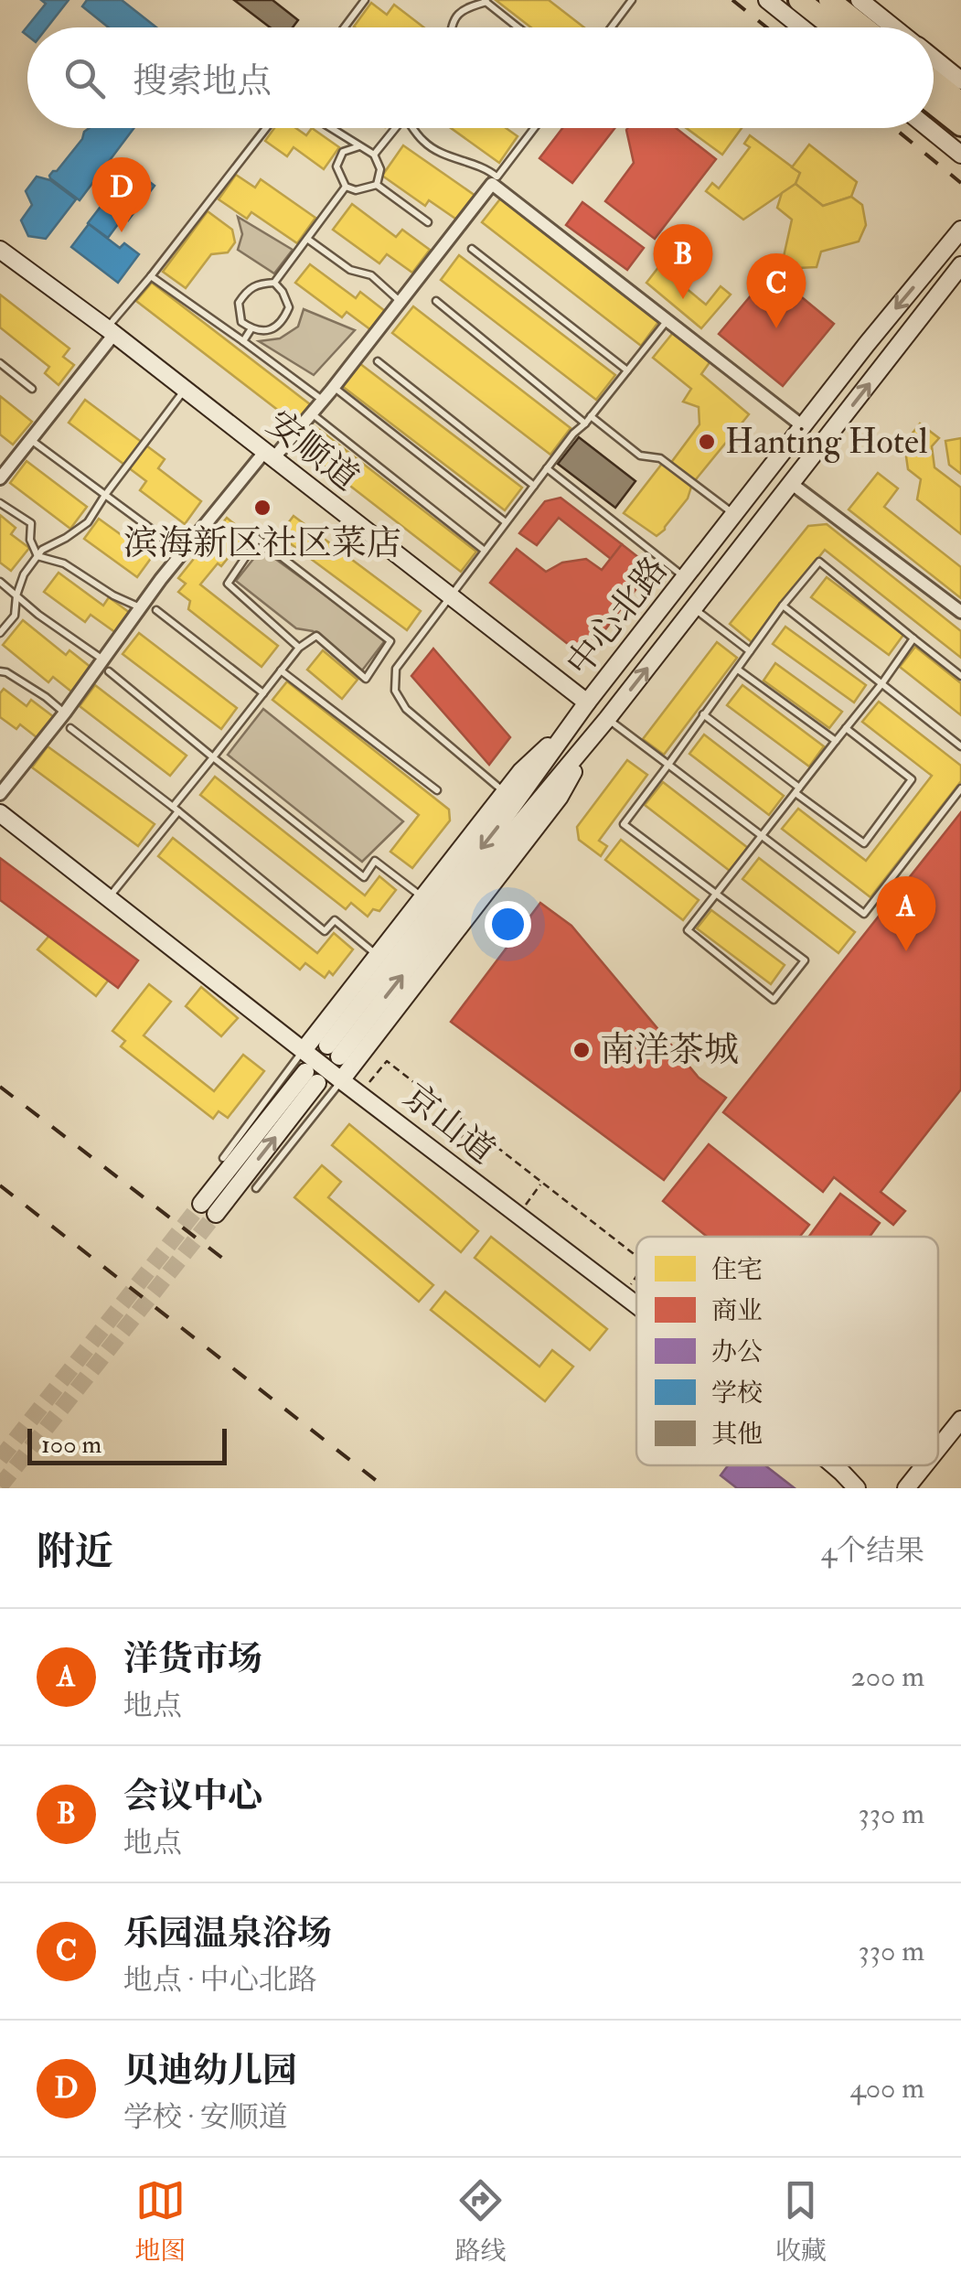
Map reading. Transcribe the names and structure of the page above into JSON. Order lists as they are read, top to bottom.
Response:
{
  "streets": {
    "street": ["安顺道", "中心北路", "京山道"]
  },
  "crossings": [
    ["安顺道", "中心北路"]
  ],
  "places": ["Hanting Hotel", "滨海新区社区菜店", "南洋茶城"],
  "legend": [
    "住宅",
    "商业",
    "办公",
    "学校",
    "其他"
  ],
  "scale_bar": "100 m",
  "page": {
    "search": "搜索地点",
    "pins": [
      "D",
      "B",
      "C",
      "A"
    ],
    "scale": "100 m",
    "heading": ["附近", "4个结果"],
    "list": [
      {
        "mark": "A",
        "name": "洋货市场",
        "note": "地点",
        "value": "200 m"
      },
      {
        "mark": "B",
        "name": "会议中心",
        "note": "地点",
        "value": "330 m"
      },
      {
        "mark": "C",
        "name": "乐园温泉浴场",
        "note": "地点 · 中心北路",
        "value": "330 m"
      },
      {
        "mark": "D",
        "name": "贝迪幼儿园",
        "note": "学校 · 安顺道",
        "value": "400 m"
      }
    ],
    "nav": ["地图", "路线", "收藏"]
  }
}
